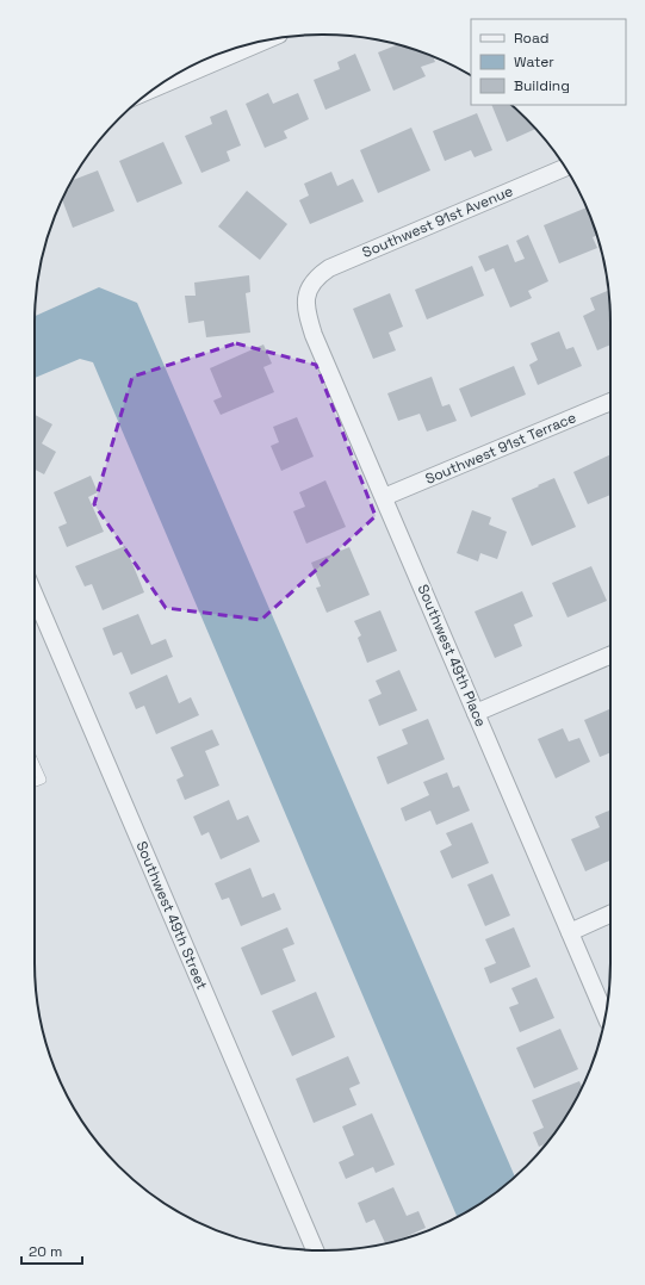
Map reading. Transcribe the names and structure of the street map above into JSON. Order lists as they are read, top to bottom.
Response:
{
  "streets": {
    "street": [
      "Southwest 91st Avenue",
      "Southwest 91st Terrace",
      "Southwest 49th Place",
      "Southwest 49th Street"
    ]
  },
  "crossings": [
    ["Southwest 91st Avenue", "Southwest 49th Place"],
    ["Southwest 91st Terrace", "Southwest 49th Place"]
  ],
  "legend": ["Road", "Water", "Building"],
  "scale_bar": "20 m"
}
